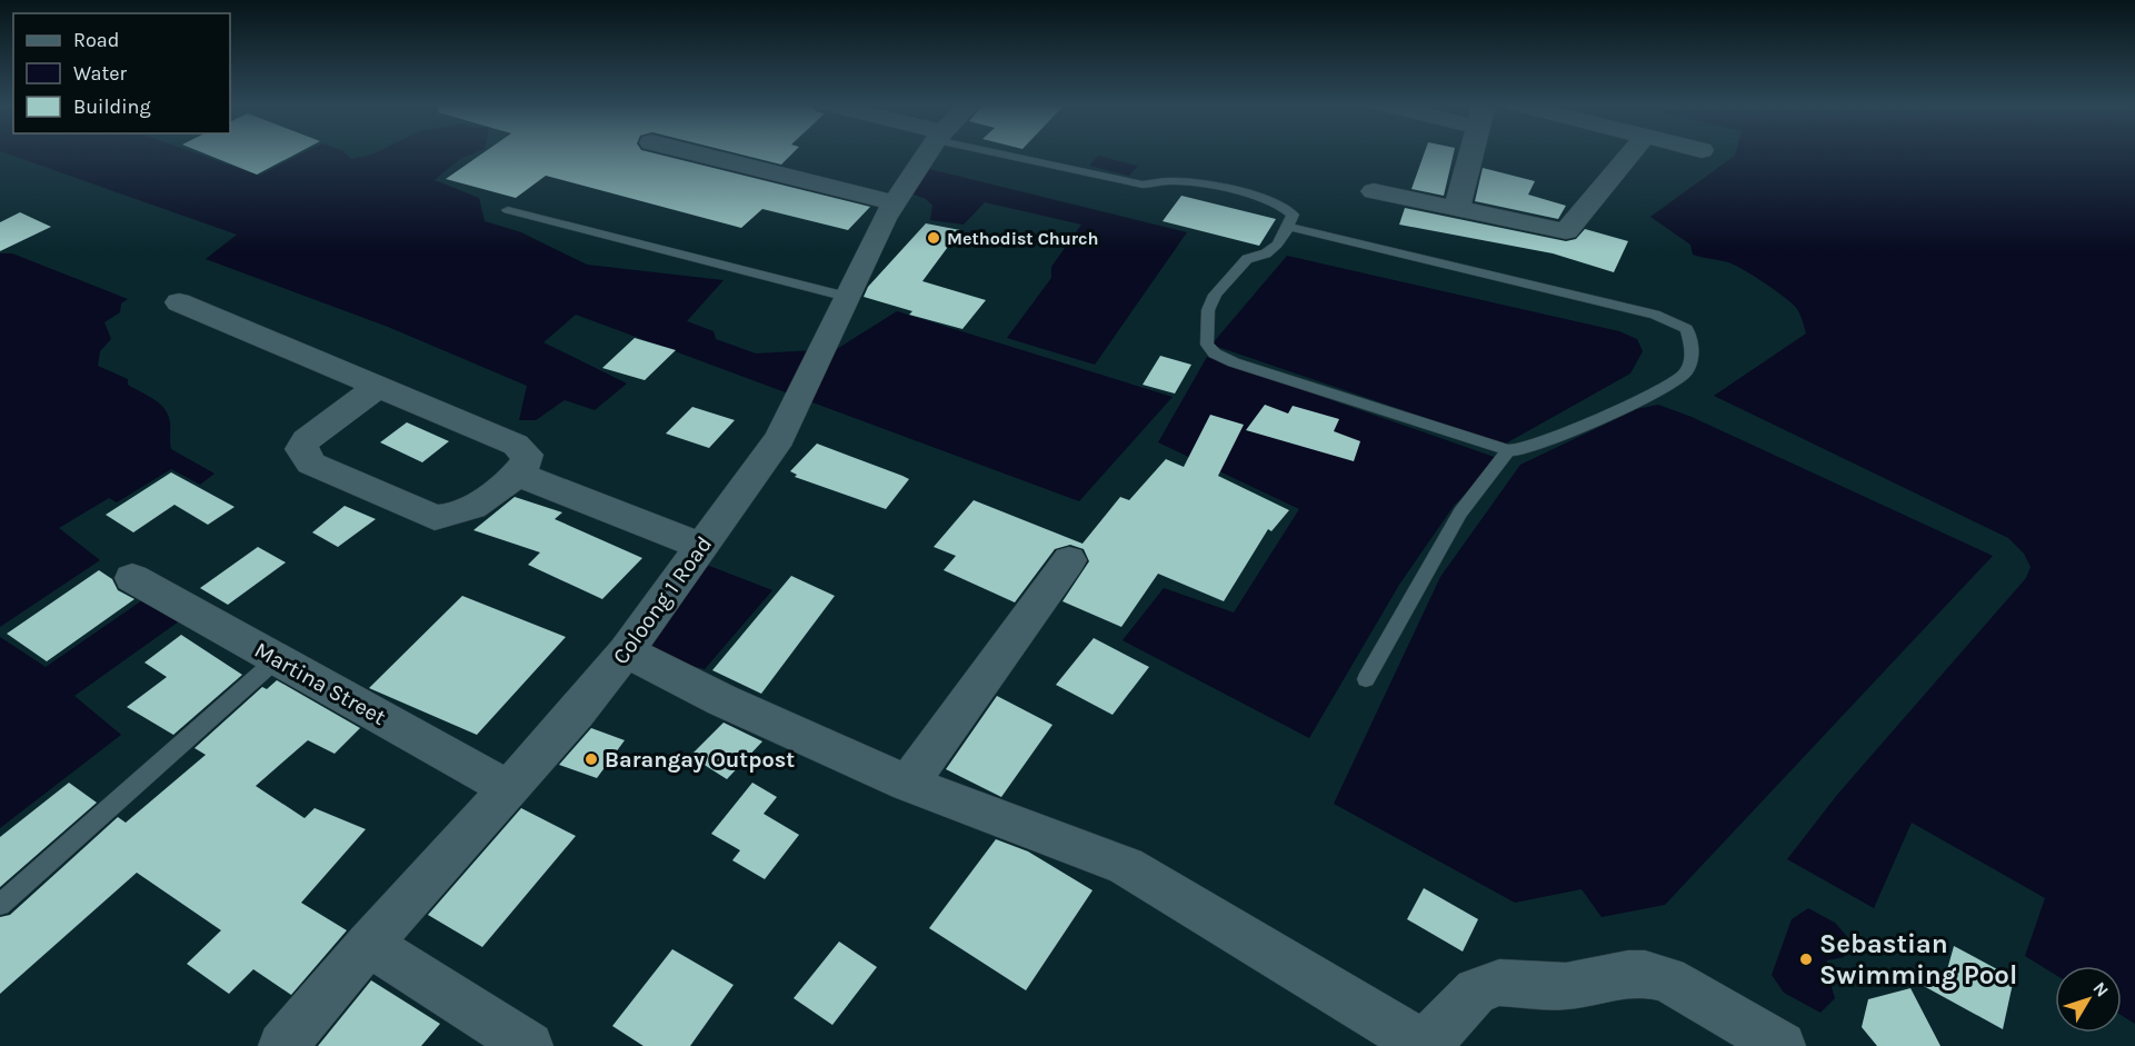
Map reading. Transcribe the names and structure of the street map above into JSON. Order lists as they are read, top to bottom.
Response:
{
  "streets": {
    "street": ["Coloong 1 Road", "Martina Street"]
  },
  "crossings": [
    ["Coloong 1 Road", "Martina Street"]
  ],
  "places": ["Methodist Church", "Barangay Outpost", "Sebastian Swimming Pool"],
  "legend": ["Road", "Water", "Building"],
  "north": "top right"
}
